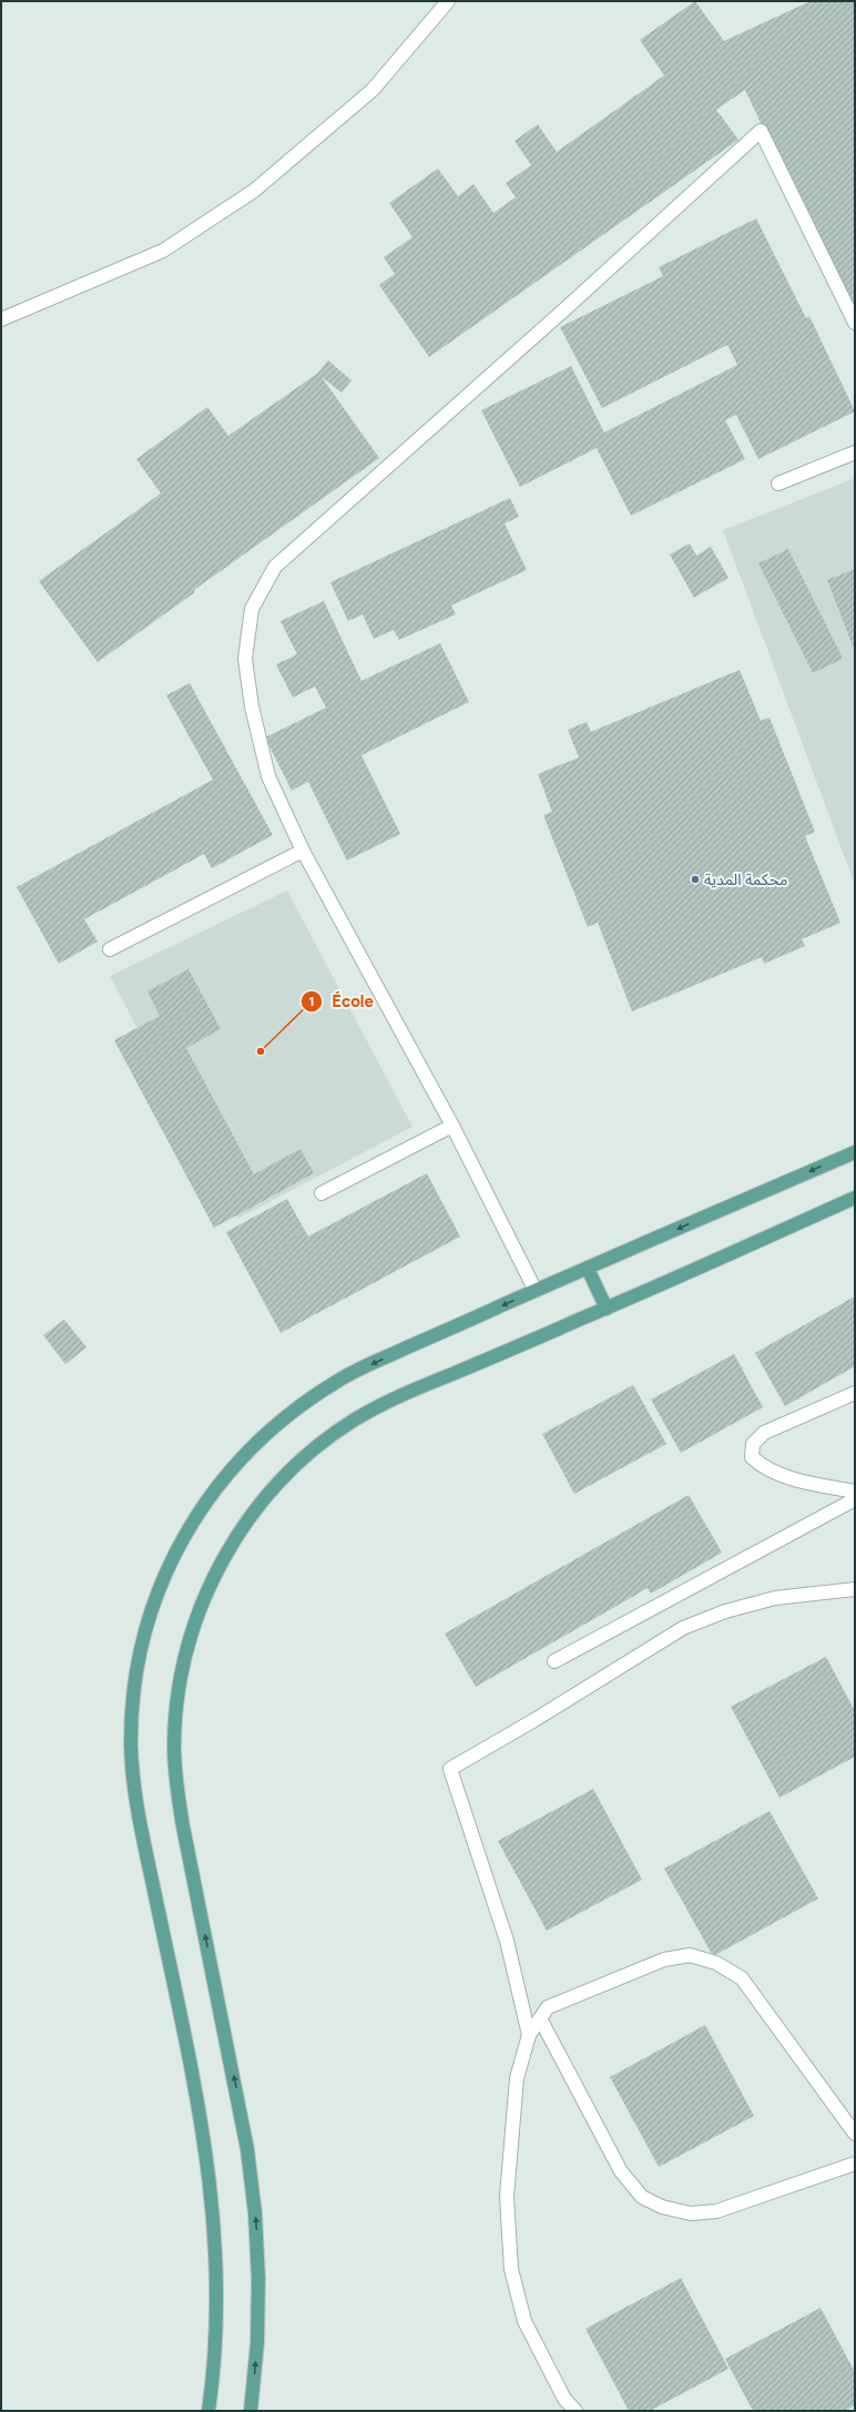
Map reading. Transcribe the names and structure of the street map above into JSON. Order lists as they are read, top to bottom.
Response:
{
  "places": ["محكمة المدية", "École"]
}
